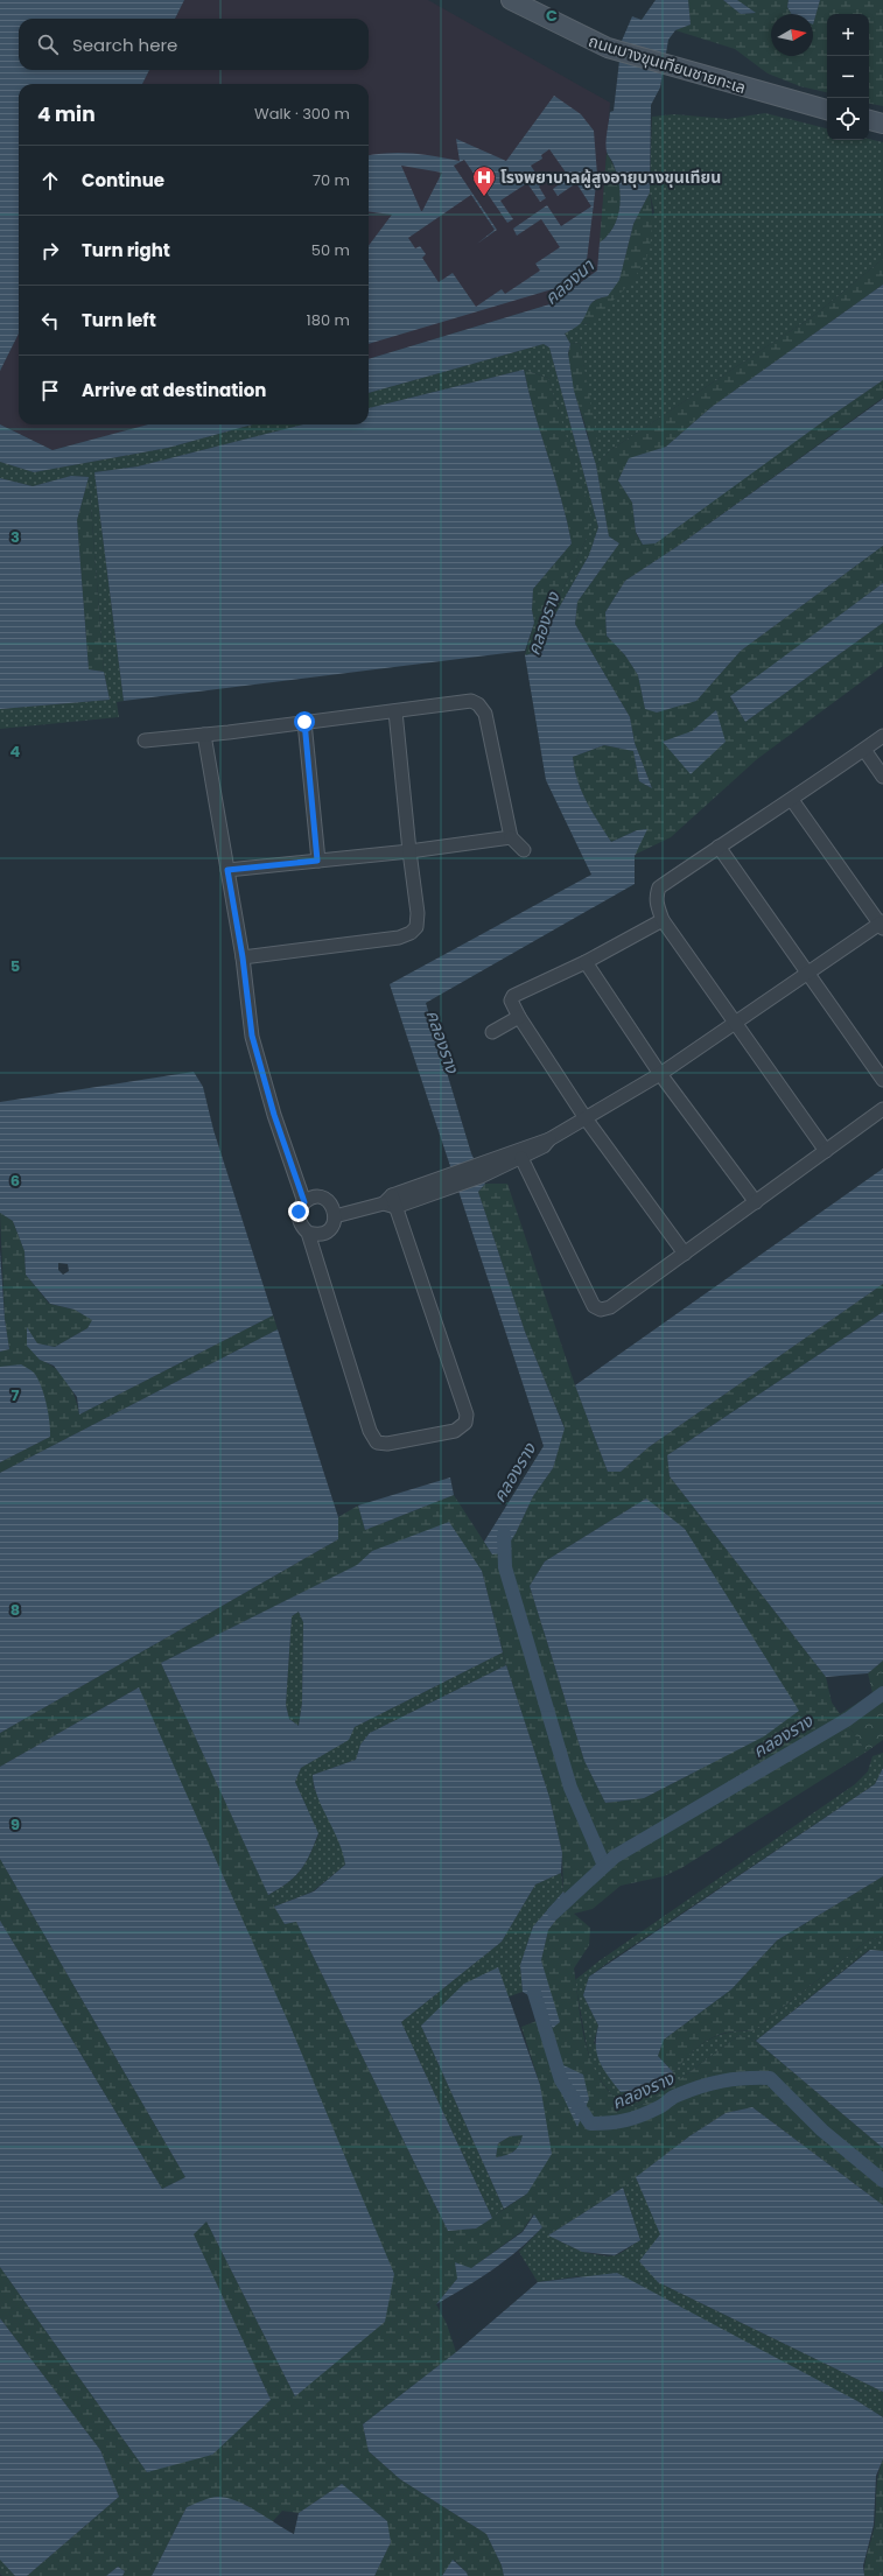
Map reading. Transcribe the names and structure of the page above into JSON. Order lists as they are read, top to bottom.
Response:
{
  "streets": {
    "main road": ["ถนนบางขุนเทียนชายทะเล"]
  },
  "water": ["คลองนา", "คลองราง"],
  "places": {
    "hospital": ["โรงพยาบาลผู้สูงอายุบางขุนเทียน"]
  },
  "north": "right",
  "page": {
    "map_buttons": ["+", "−"],
    "search": "Search here",
    "heading": ["4 min", "Walk · 300 m"],
    "list": [
      ["Continue", "70 m"],
      ["Turn right", "50 m"],
      ["Turn left", "180 m"],
      "Arrive at destination"
    ]
  },
  "grid": {
    "columns": ["C"],
    "rows": [
      "3",
      "4",
      "5",
      "6",
      "7",
      "8",
      "9"
    ]
  }
}
